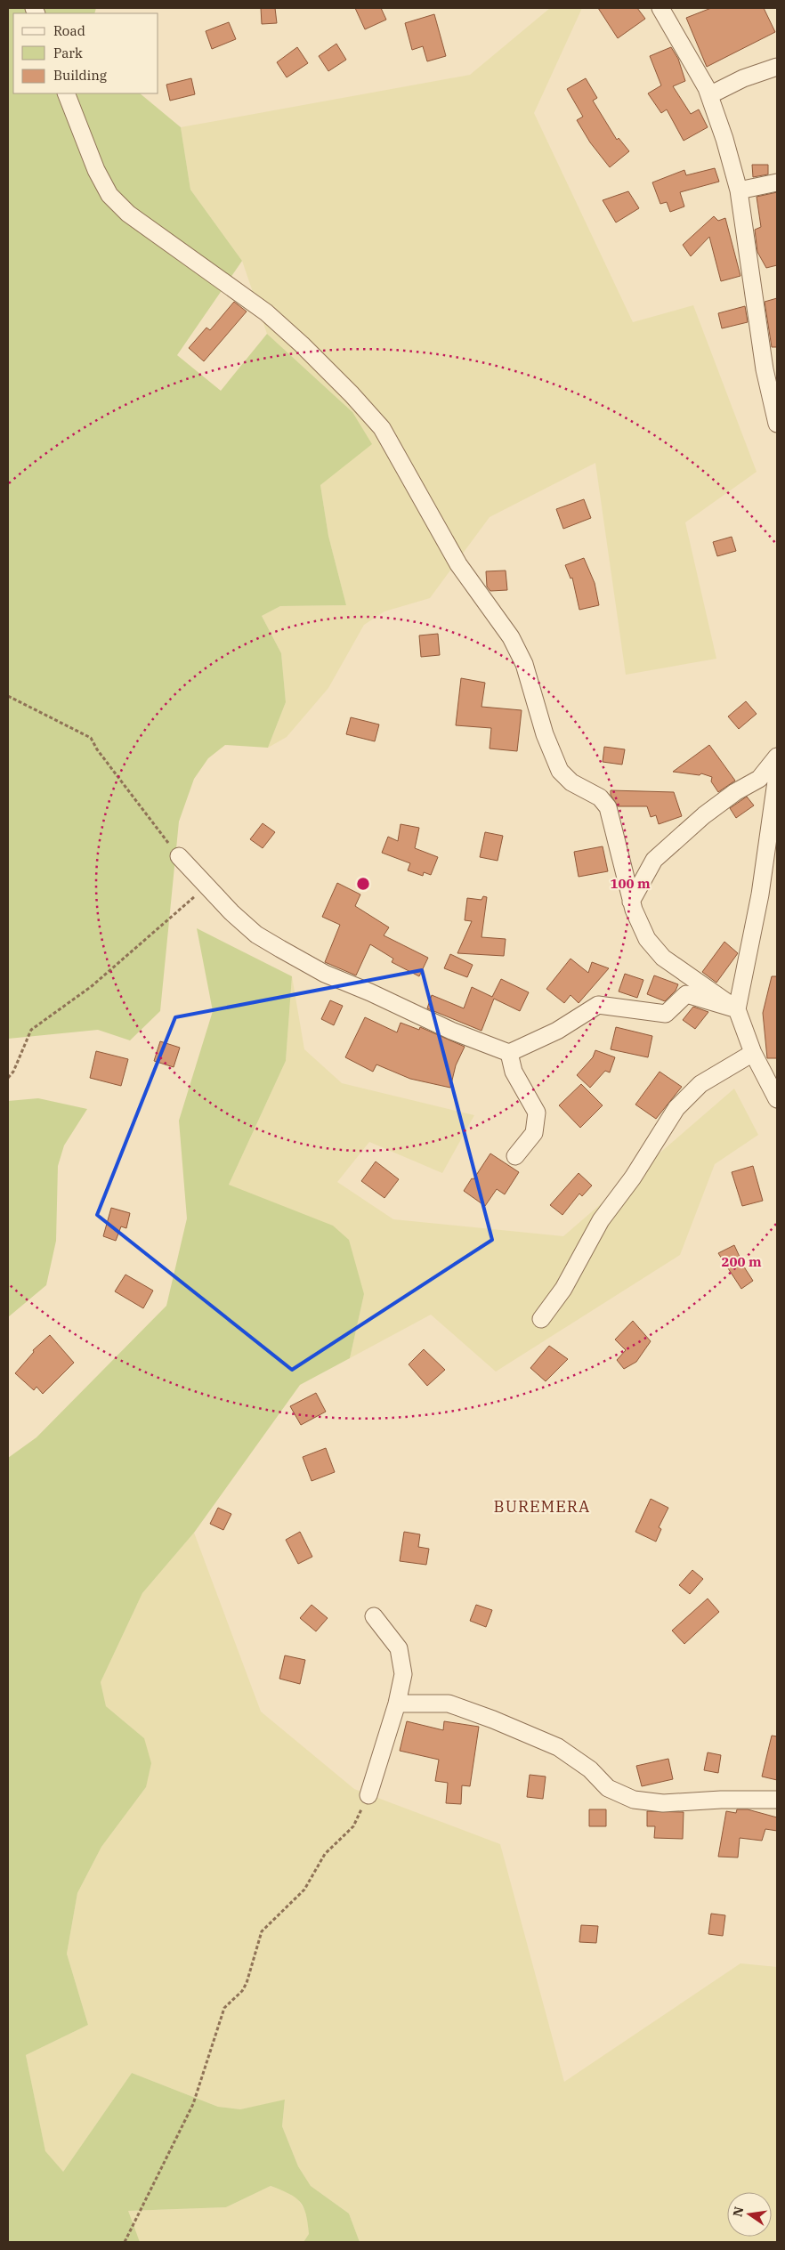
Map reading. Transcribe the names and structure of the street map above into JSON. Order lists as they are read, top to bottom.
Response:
{
  "districts": ["BUREMERA"],
  "legend": ["Road", "Park", "Building"],
  "north": "left",
  "rings": ["100 m", "200 m"]
}
